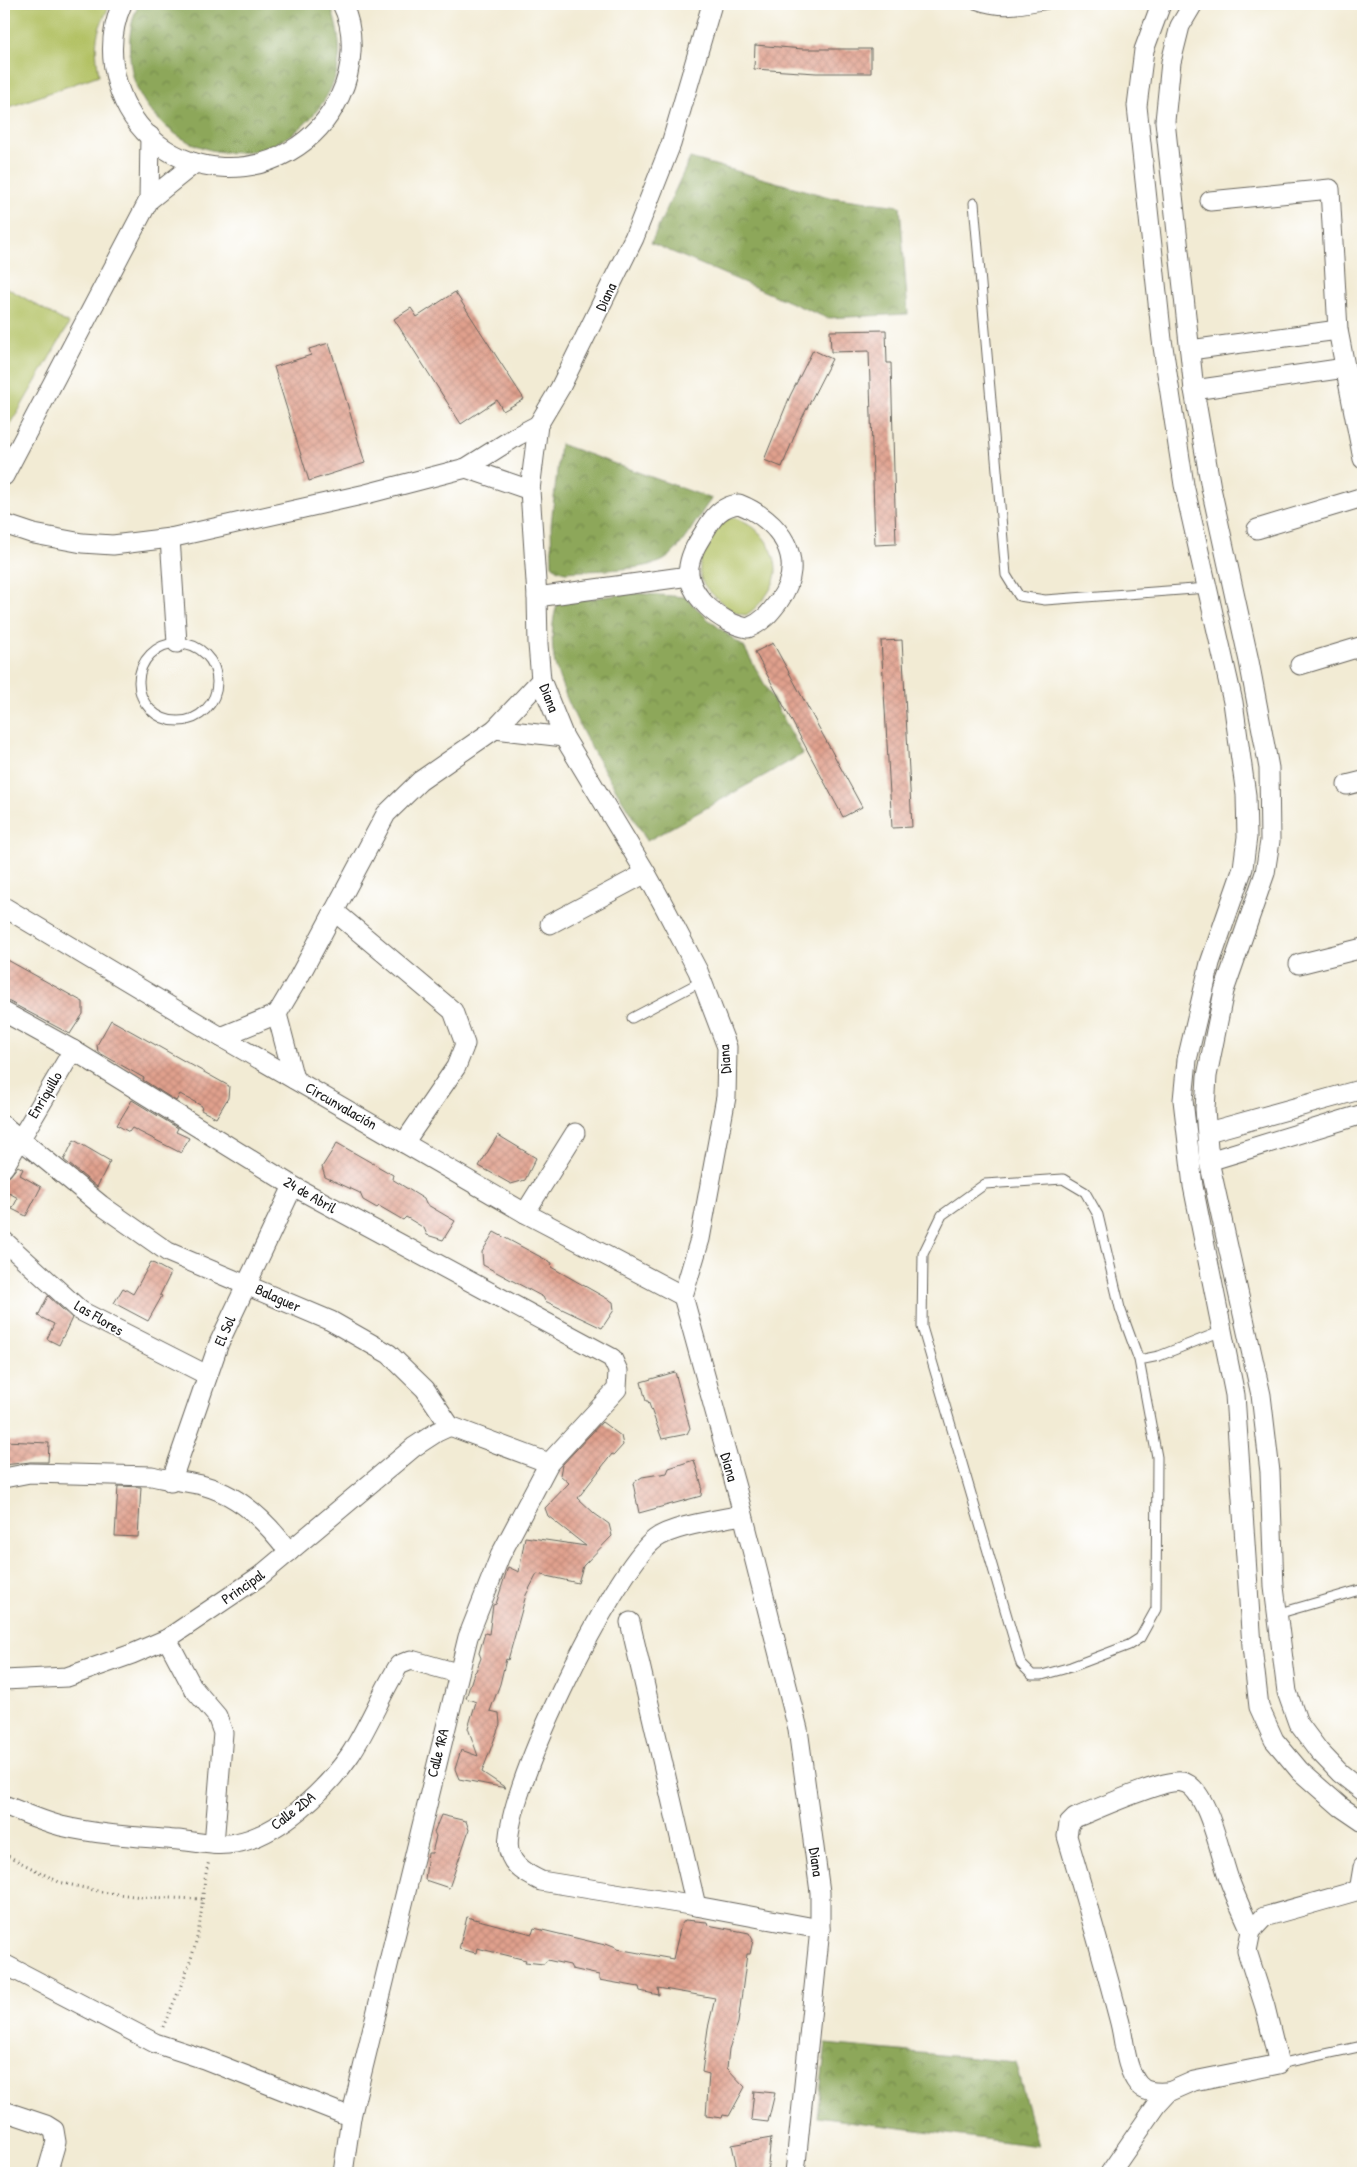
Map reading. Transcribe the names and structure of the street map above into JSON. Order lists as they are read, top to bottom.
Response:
{
  "streets": {
    "street": [
      "Diana",
      "Enriquillo",
      "Circunvalación",
      "24 de Abril",
      "Balaguer",
      "Las Flores",
      "El Sol",
      "Principal",
      "Calle 1RA",
      "Calle 2DA"
    ]
  },
  "crossings": [
    ["Diana", "Circunvalación"],
    ["Enriquillo", "24 de Abril"],
    ["Enriquillo", "Balaguer"],
    ["24 de Abril", "El Sol"],
    ["24 de Abril", "Calle 1RA"],
    ["Balaguer", "El Sol"],
    ["Balaguer", "Principal"],
    ["Las Flores", "El Sol"],
    ["Calle 1RA", "Calle 2DA"]
  ]
}
